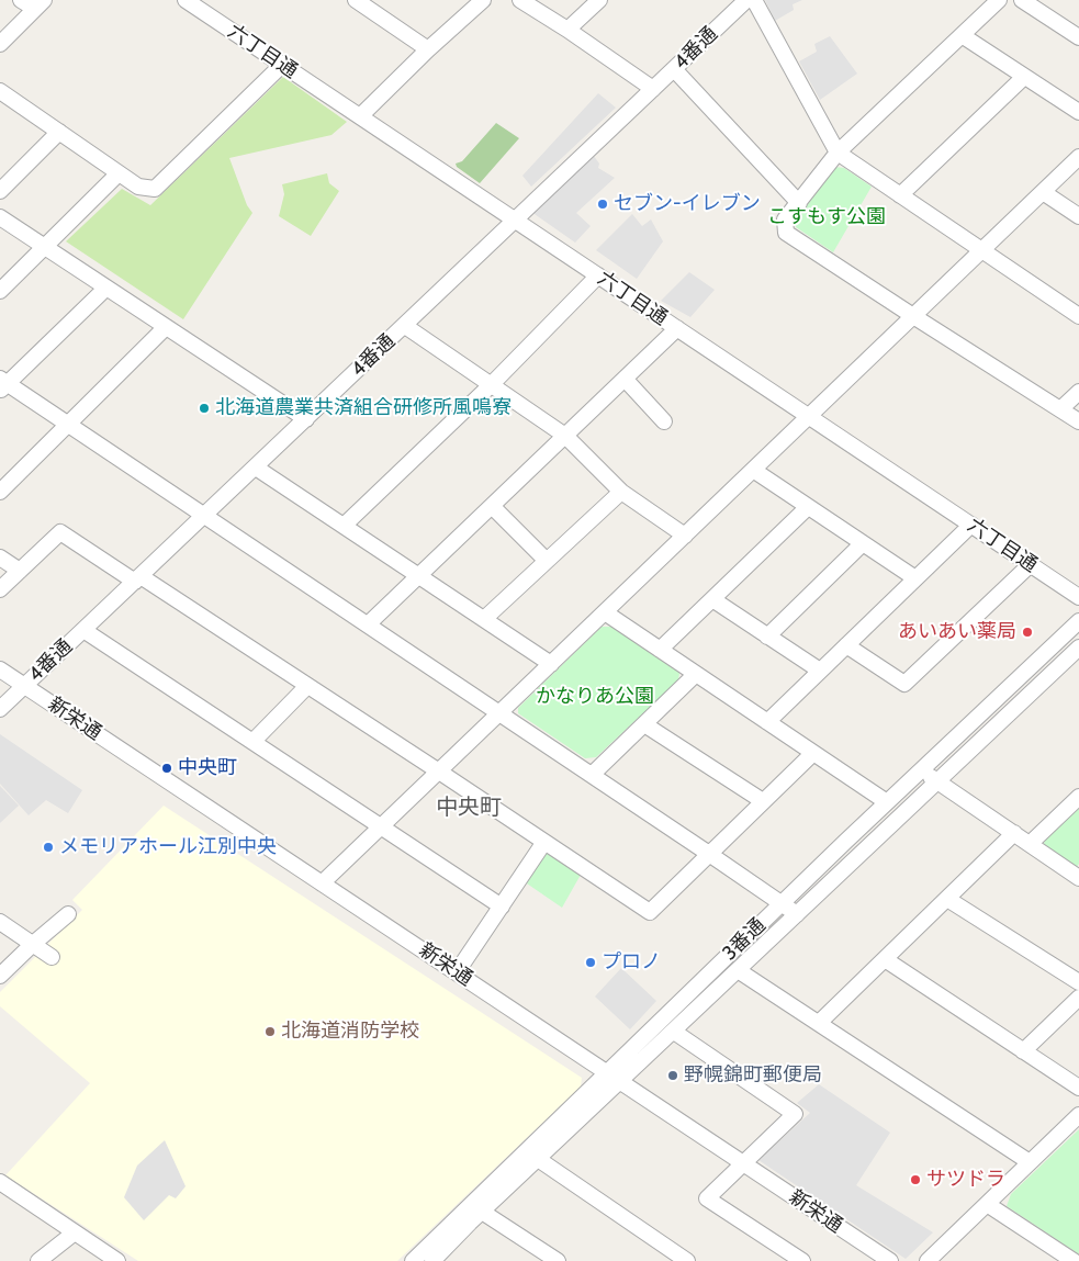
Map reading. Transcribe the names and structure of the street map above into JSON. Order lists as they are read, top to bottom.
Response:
{
  "streets": {
    "street": [
      "4番通",
      "六丁目通",
      "新栄通",
      "3番通"
    ]
  },
  "crossings": [
    ["4番通", "六丁目通"],
    ["4番通", "新栄通"],
    ["新栄通", "3番通"]
  ],
  "districts": ["中央町"],
  "parks": ["こすもす公園", "かなりあ公園"],
  "places": [
    "セブン-イレブン",
    "北海道農業共済組合研修所風鳴寮",
    "あいあい薬局",
    "中央町",
    "メモリアホール江別中央",
    "プロノ",
    "北海道消防学校",
    "野幌錦町郵便局",
    "サツドラ"
  ]
}
